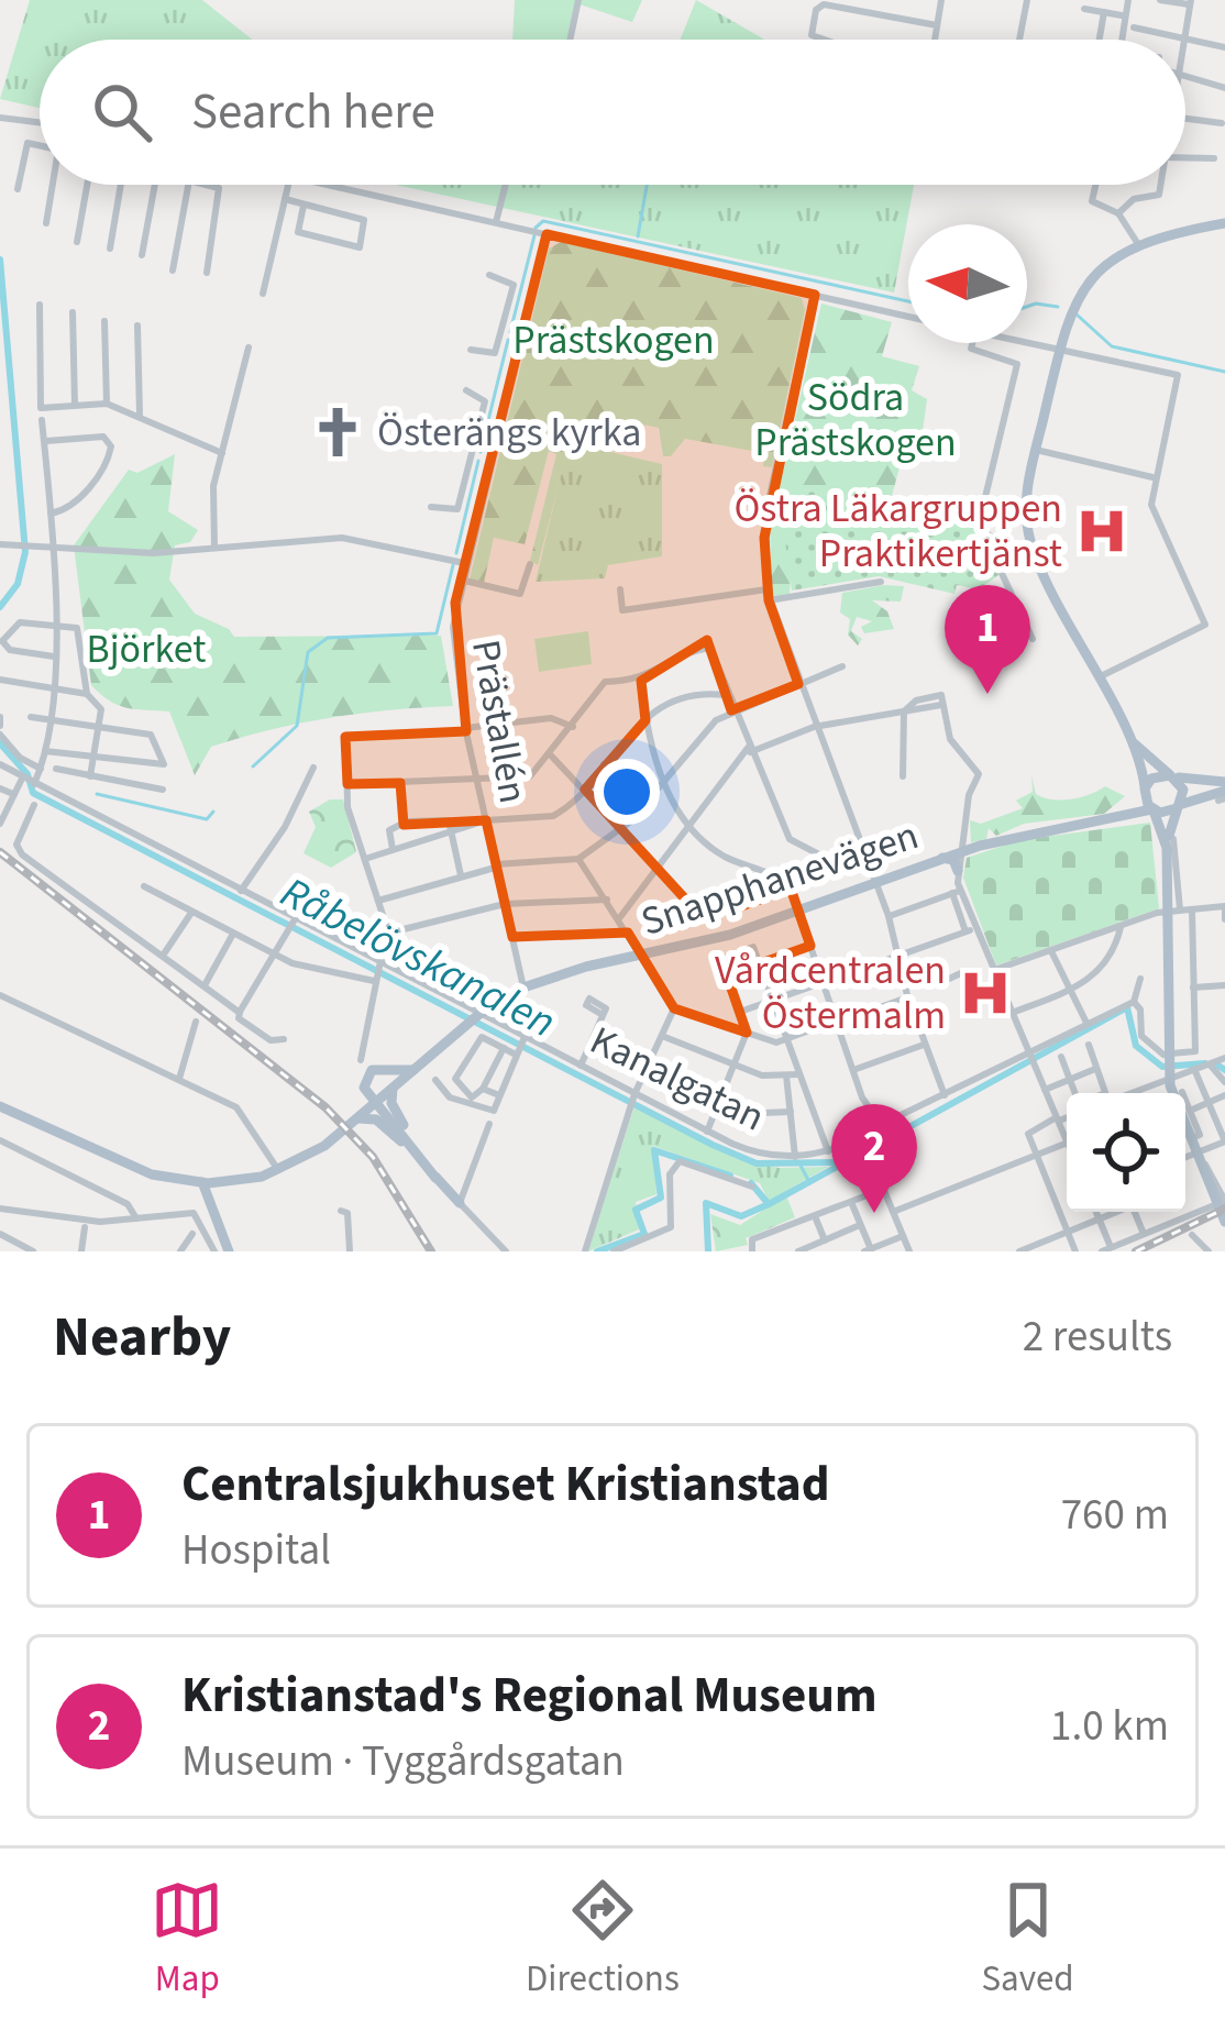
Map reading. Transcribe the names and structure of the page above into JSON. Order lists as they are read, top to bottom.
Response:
{
  "streets": {
    "main road": ["Snapphanevägen"],
    "street": ["Prästallén", "Kanalgatan"]
  },
  "crossings": [
    ["Prästallén", "Snapphanevägen"],
    ["Snapphanevägen", "Kanalgatan"]
  ],
  "water": ["Råbelövskanalen"],
  "parks": ["Prästskogen", "Södra Prästskogen", "Björket"],
  "places": {
    "church": ["Österängs kyrka"],
    "hospital": ["Östra Läkargruppen Praktikertjänst", "Vårdcentralen Östermalm"]
  },
  "north": "left",
  "page": {
    "search": "Search here",
    "pins": ["1", "2"],
    "heading": ["Nearby", "2 results"],
    "list": [
      {
        "mark": "1",
        "name": "Centralsjukhuset Kristianstad",
        "note": "Hospital",
        "value": "760 m"
      },
      {
        "mark": "2",
        "name": "Kristianstad's Regional Museum",
        "note": "Museum · Tyggårdsgatan",
        "value": "1.0 km"
      }
    ],
    "nav": ["Map", "Directions", "Saved"]
  }
}
